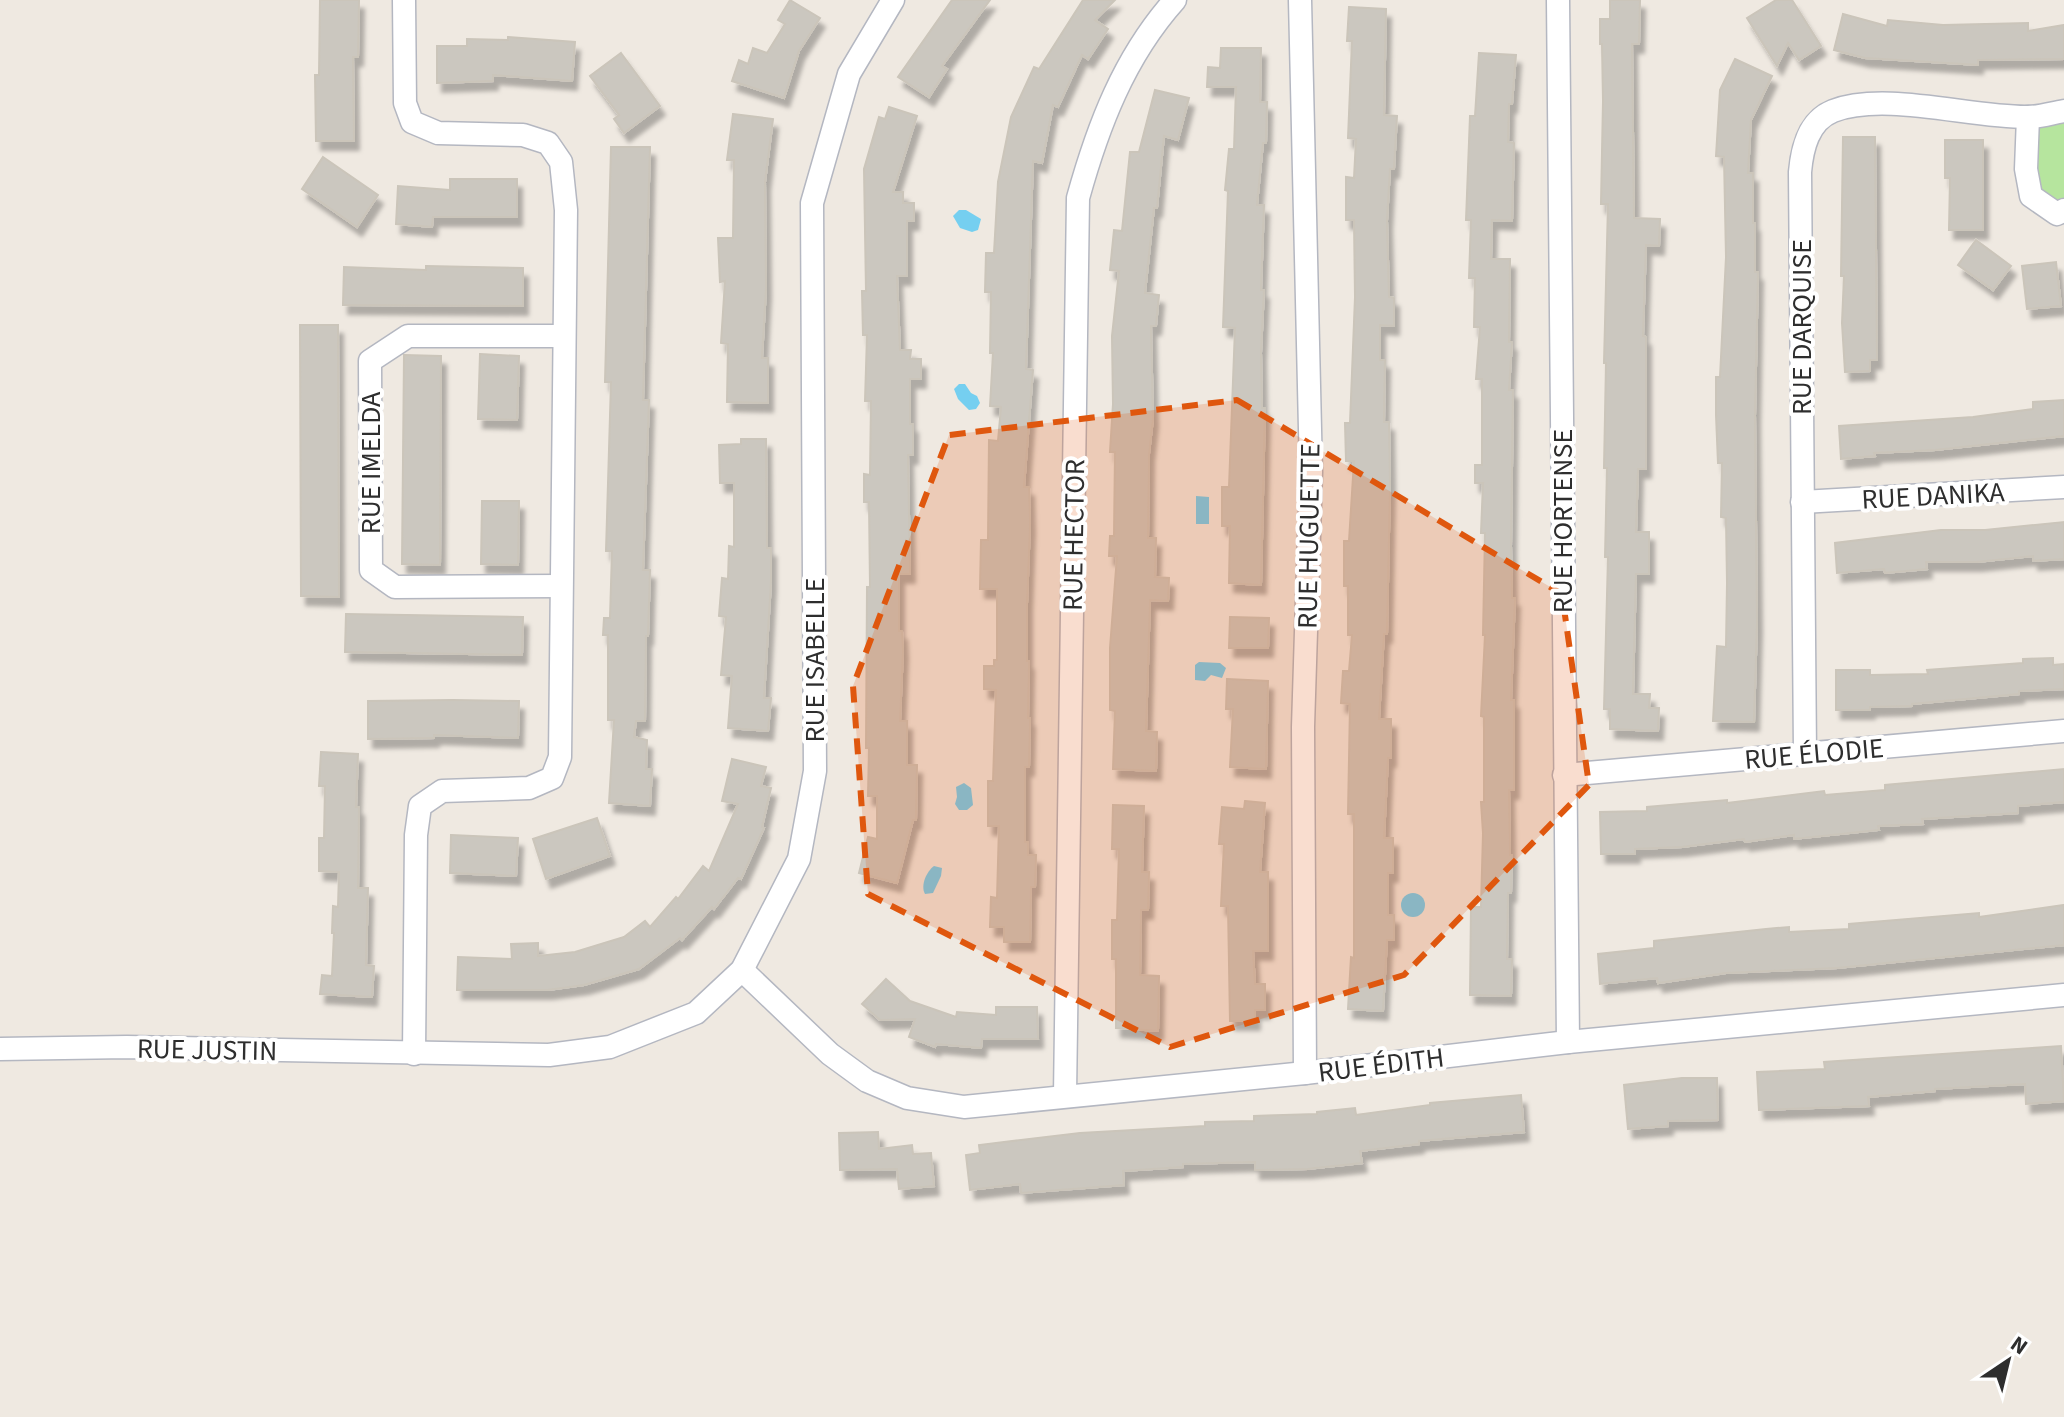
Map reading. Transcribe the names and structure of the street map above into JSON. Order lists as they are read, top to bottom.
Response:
{
  "streets": {
    "street": [
      "RUE DARQUISE",
      "RUE IMELDA",
      "RUE DANIKA",
      "RUE HORTENSE",
      "RUE HECTOR",
      "RUE HUGUETTE",
      "RUE ISABELLE",
      "RUE ÉLODIE",
      "RUE JUSTIN",
      "RUE ÉDITH"
    ]
  },
  "crossings": [
    ["RUE DARQUISE", "RUE DANIKA"],
    ["RUE DARQUISE", "RUE ÉLODIE"],
    ["RUE HORTENSE", "RUE ÉLODIE"],
    ["RUE HORTENSE", "RUE ÉDITH"],
    ["RUE HECTOR", "RUE ÉDITH"],
    ["RUE HUGUETTE", "RUE ÉDITH"],
    ["RUE ISABELLE", "RUE JUSTIN"],
    ["RUE ISABELLE", "RUE ÉDITH"]
  ],
  "north": "top right"
}
